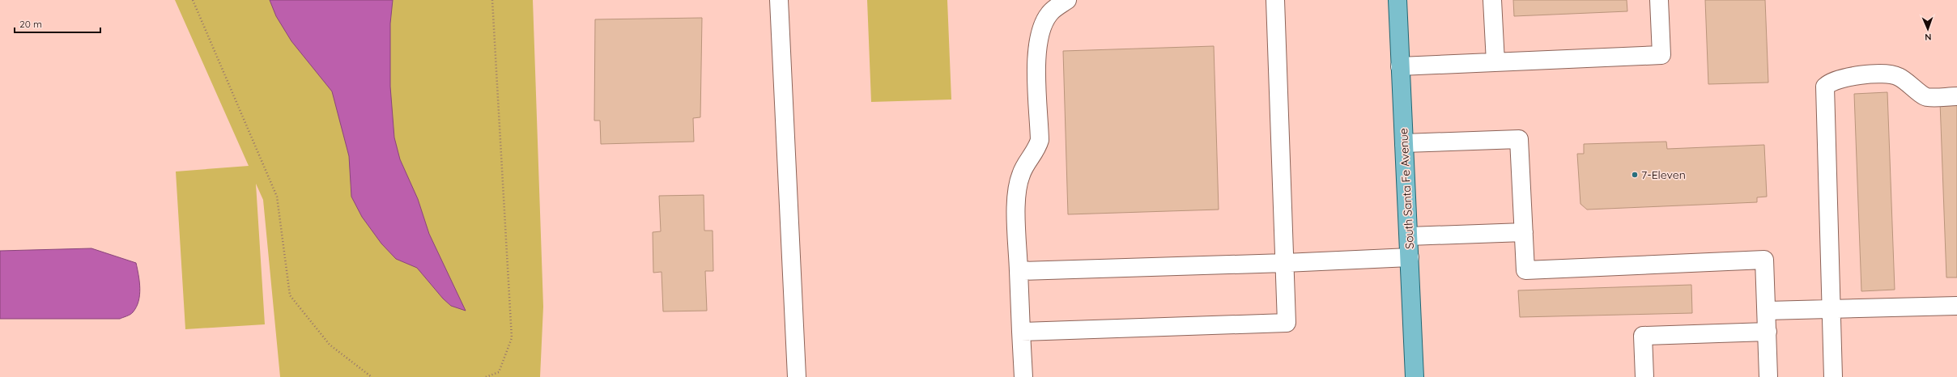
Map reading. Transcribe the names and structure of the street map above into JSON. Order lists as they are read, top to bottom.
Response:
{
  "streets": {
    "main road": ["South Santa Fe Avenue"]
  },
  "places": ["7-Eleven"],
  "scale_bar": "20 m",
  "north": "bottom"
}
